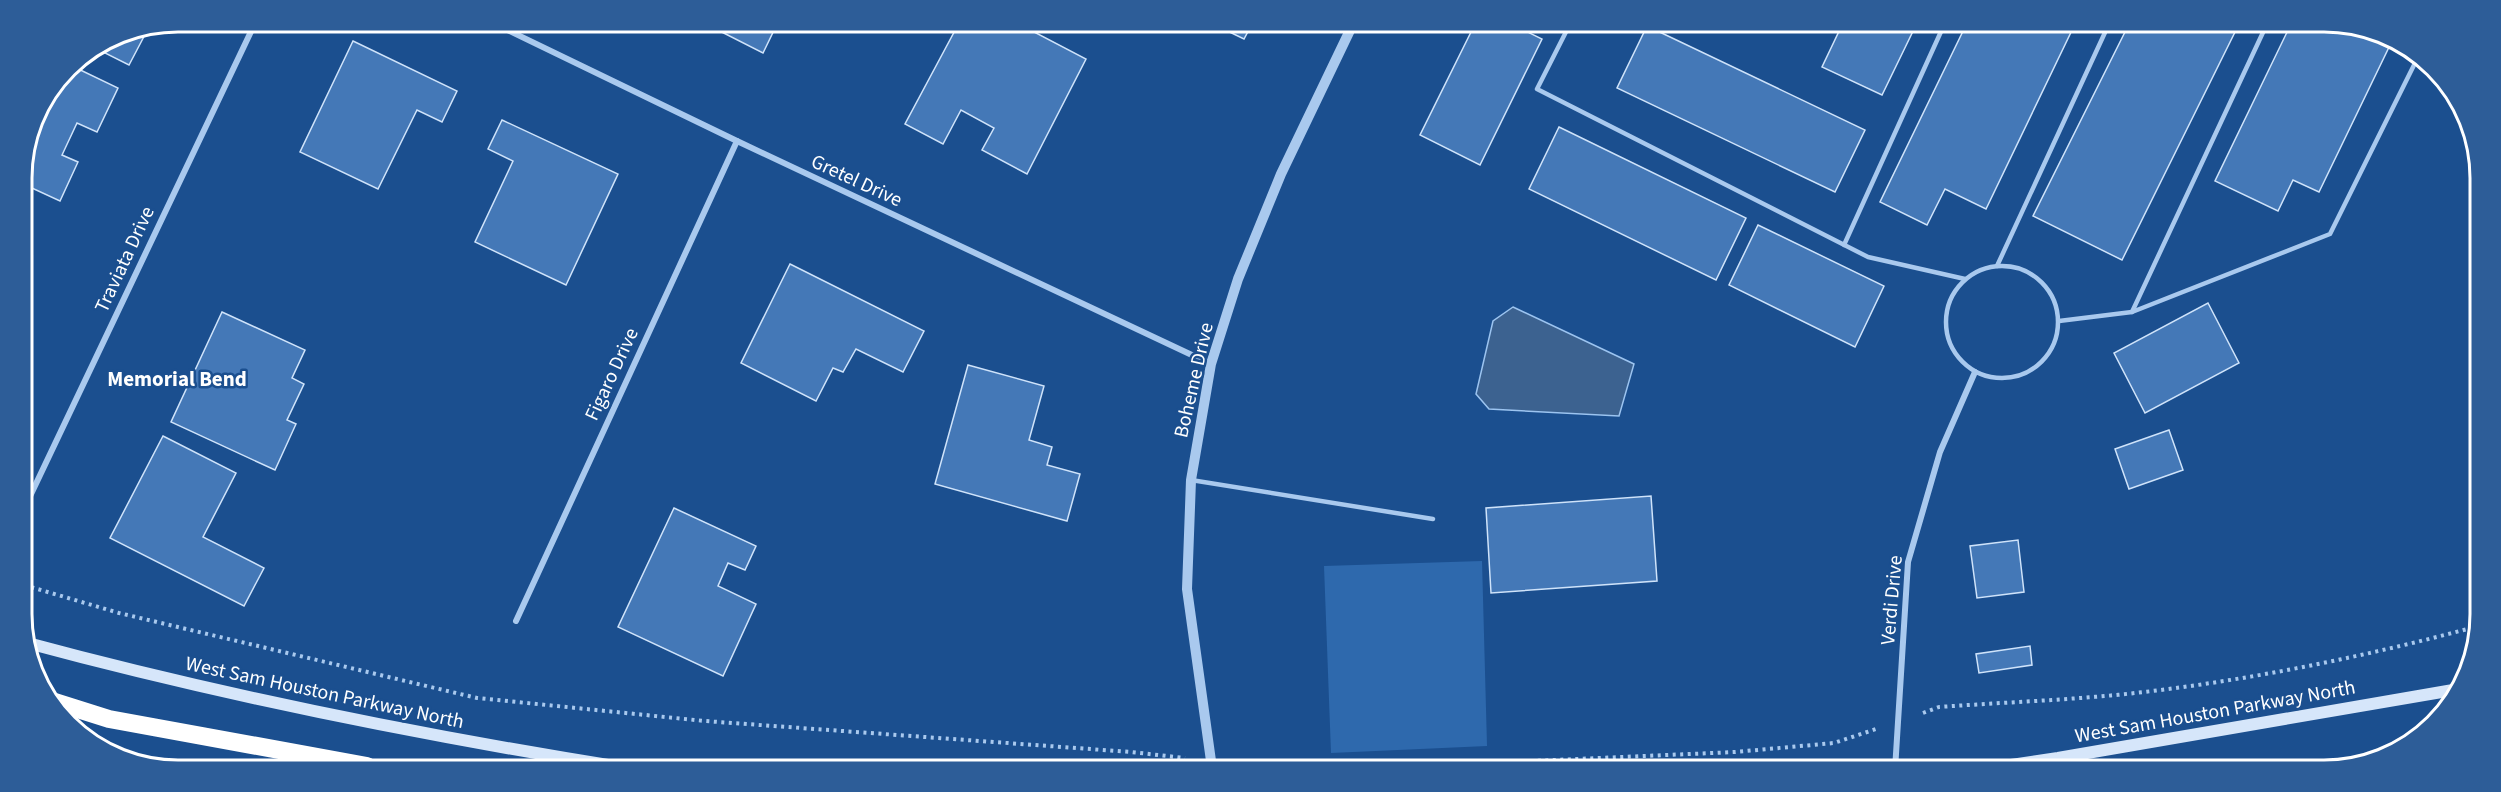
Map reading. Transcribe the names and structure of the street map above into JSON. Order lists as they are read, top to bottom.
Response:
{
  "streets": {
    "main road": ["West Sam Houston Parkway North"],
    "street": [
      "Gretel Drive",
      "Traviata Drive",
      "Figaro Drive",
      "Boheme Drive",
      "Verdi Drive"
    ]
  },
  "crossings": [
    ["Gretel Drive", "Figaro Drive"],
    ["Gretel Drive", "Boheme Drive"]
  ],
  "districts": ["Memorial Bend"]
}
